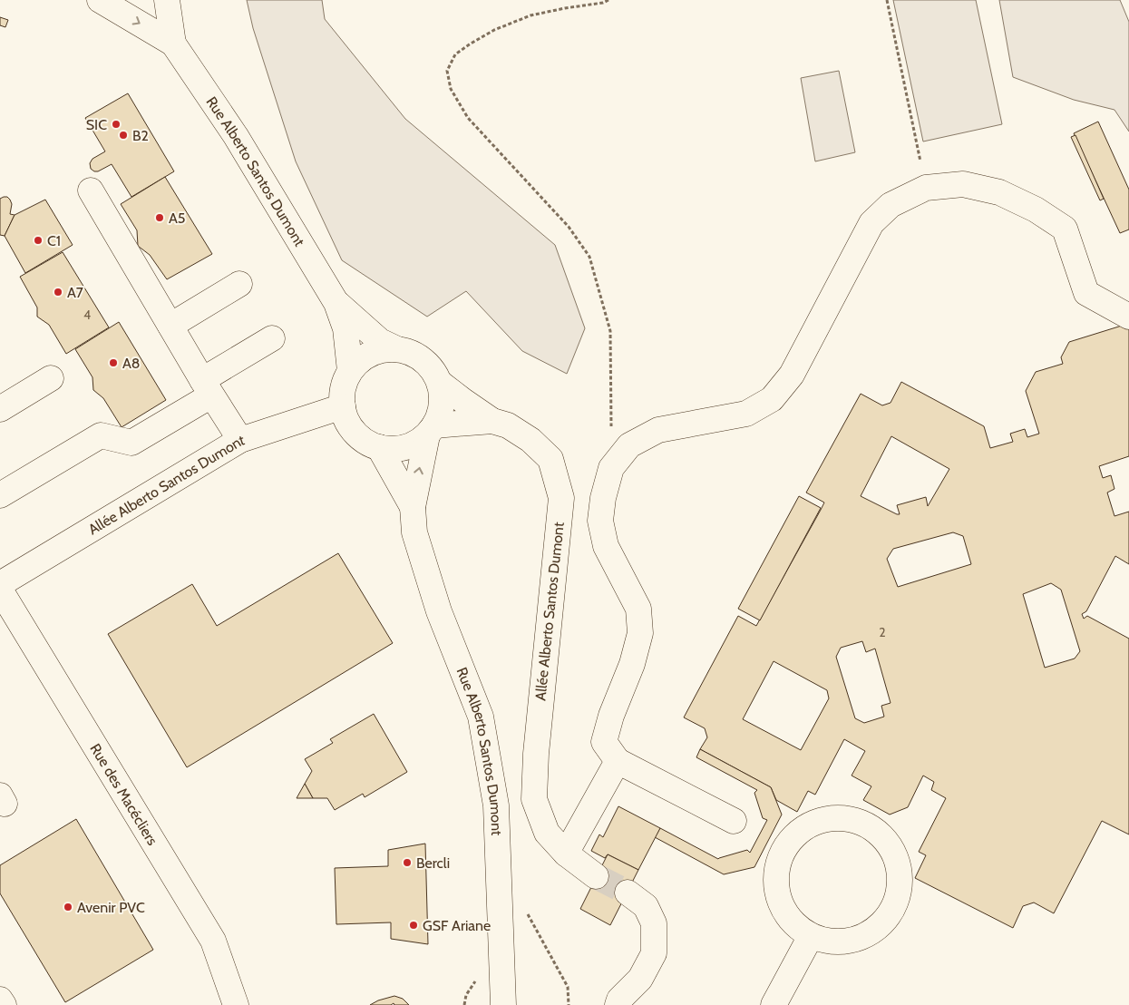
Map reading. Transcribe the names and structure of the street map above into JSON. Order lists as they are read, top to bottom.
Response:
{
  "streets": {
    "street": ["Rue Alberto Santos Dumont", "Allée Alberto Santos Dumont", "Rue des Macécliers"]
  },
  "crossings": [
    ["Rue Alberto Santos Dumont", "Allée Alberto Santos Dumont"],
    ["Allée Alberto Santos Dumont", "Rue des Macécliers"]
  ],
  "places": [
    "SIC",
    "B2",
    "A5",
    "C1",
    "A7",
    "A8",
    "Bercli",
    "Avenir PVC",
    "GSF Ariane"
  ],
  "house_numbers": ["4", "2"]
}
